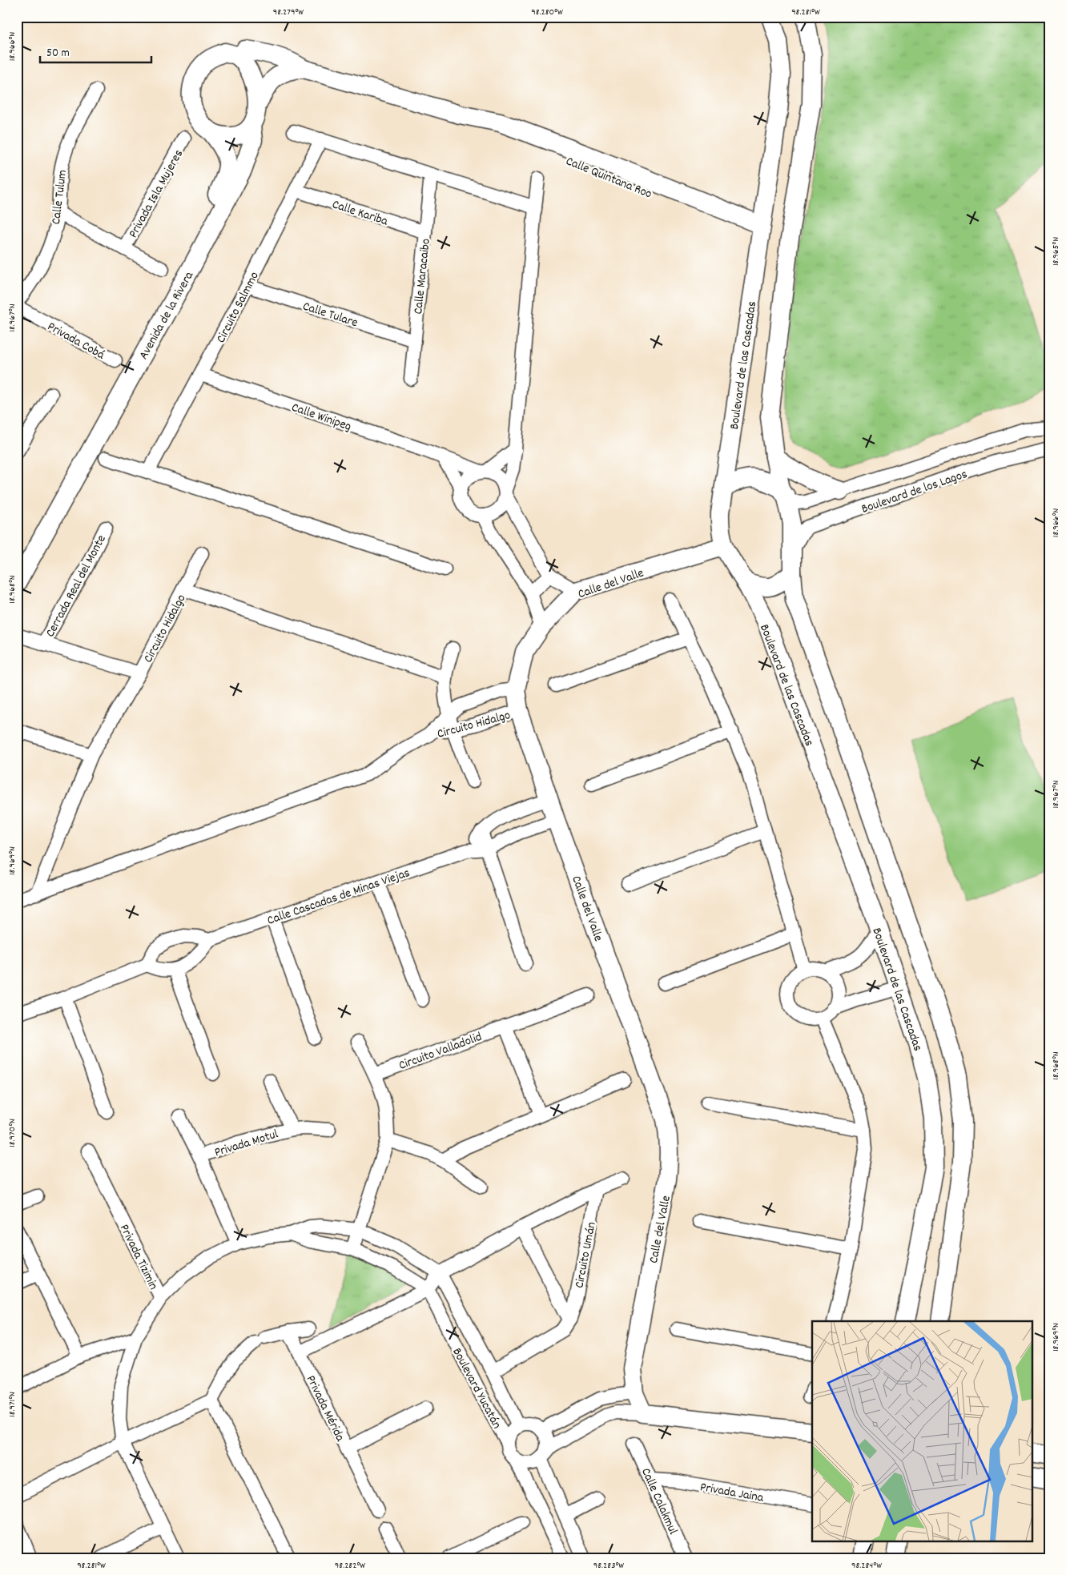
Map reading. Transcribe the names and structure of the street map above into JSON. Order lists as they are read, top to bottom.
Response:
{
  "streets": {
    "street": [
      "Calle Quintana Roo",
      "Privada Isla Mujeres",
      "Calle Tulum",
      "Calle Kariba",
      "Calle Maracaibo",
      "Circuito Salmmo",
      "Calle Tulare",
      "Avenida de la Rivera",
      "Privada Cobá",
      "Boulevard de las Cascadas",
      "Calle Winipeg",
      "Boulevard de los Lagos",
      "Calle del Valle",
      "Cerrada Real del Monte",
      "Circuito Hidalgo",
      "Calle Cascadas de Minas Viejas",
      "Circuito Valladolid",
      "Privada Motul",
      "Circuito Umán",
      "Privada Tizimin",
      "Boulevard Yucatán",
      "Privada Mérida",
      "Privada Jaina",
      "Calle Calakmul"
    ]
  },
  "crossings": [
    ["Calle Quintana Roo", "Avenida de la Rivera"],
    ["Calle Quintana Roo", "Boulevard de las Cascadas"],
    ["Privada Isla Mujeres", "Calle Tulum"],
    ["Calle Kariba", "Calle Maracaibo"],
    ["Calle Kariba", "Circuito Salmmo"],
    ["Calle Maracaibo", "Calle Tulare"],
    ["Circuito Salmmo", "Calle Tulare"],
    ["Circuito Salmmo", "Calle Winipeg"],
    ["Boulevard de las Cascadas", "Boulevard de los Lagos"],
    ["Boulevard de las Cascadas", "Calle del Valle"],
    ["Boulevard de los Lagos", "Calle del Valle"],
    ["Calle del Valle", "Circuito Hidalgo"],
    ["Calle del Valle", "Calle Cascadas de Minas Viejas"],
    ["Cerrada Real del Monte", "Circuito Hidalgo"],
    ["Privada Motul", "Privada Tizimin"],
    ["Circuito Umán", "Boulevard Yucatán"],
    ["Privada Jaina", "Calle Calakmul"]
  ],
  "scale_bar": "50 m",
  "coordinates": [
    "98.279°W",
    "98.280°W",
    "98.281°W",
    "18.966°N",
    "18.965°N",
    "18.967°N",
    "18.968°N",
    "18.969°N",
    "18.970°N",
    "18.971°N",
    "98.282°W",
    "98.283°W",
    "98.284°W"
  ]
}
